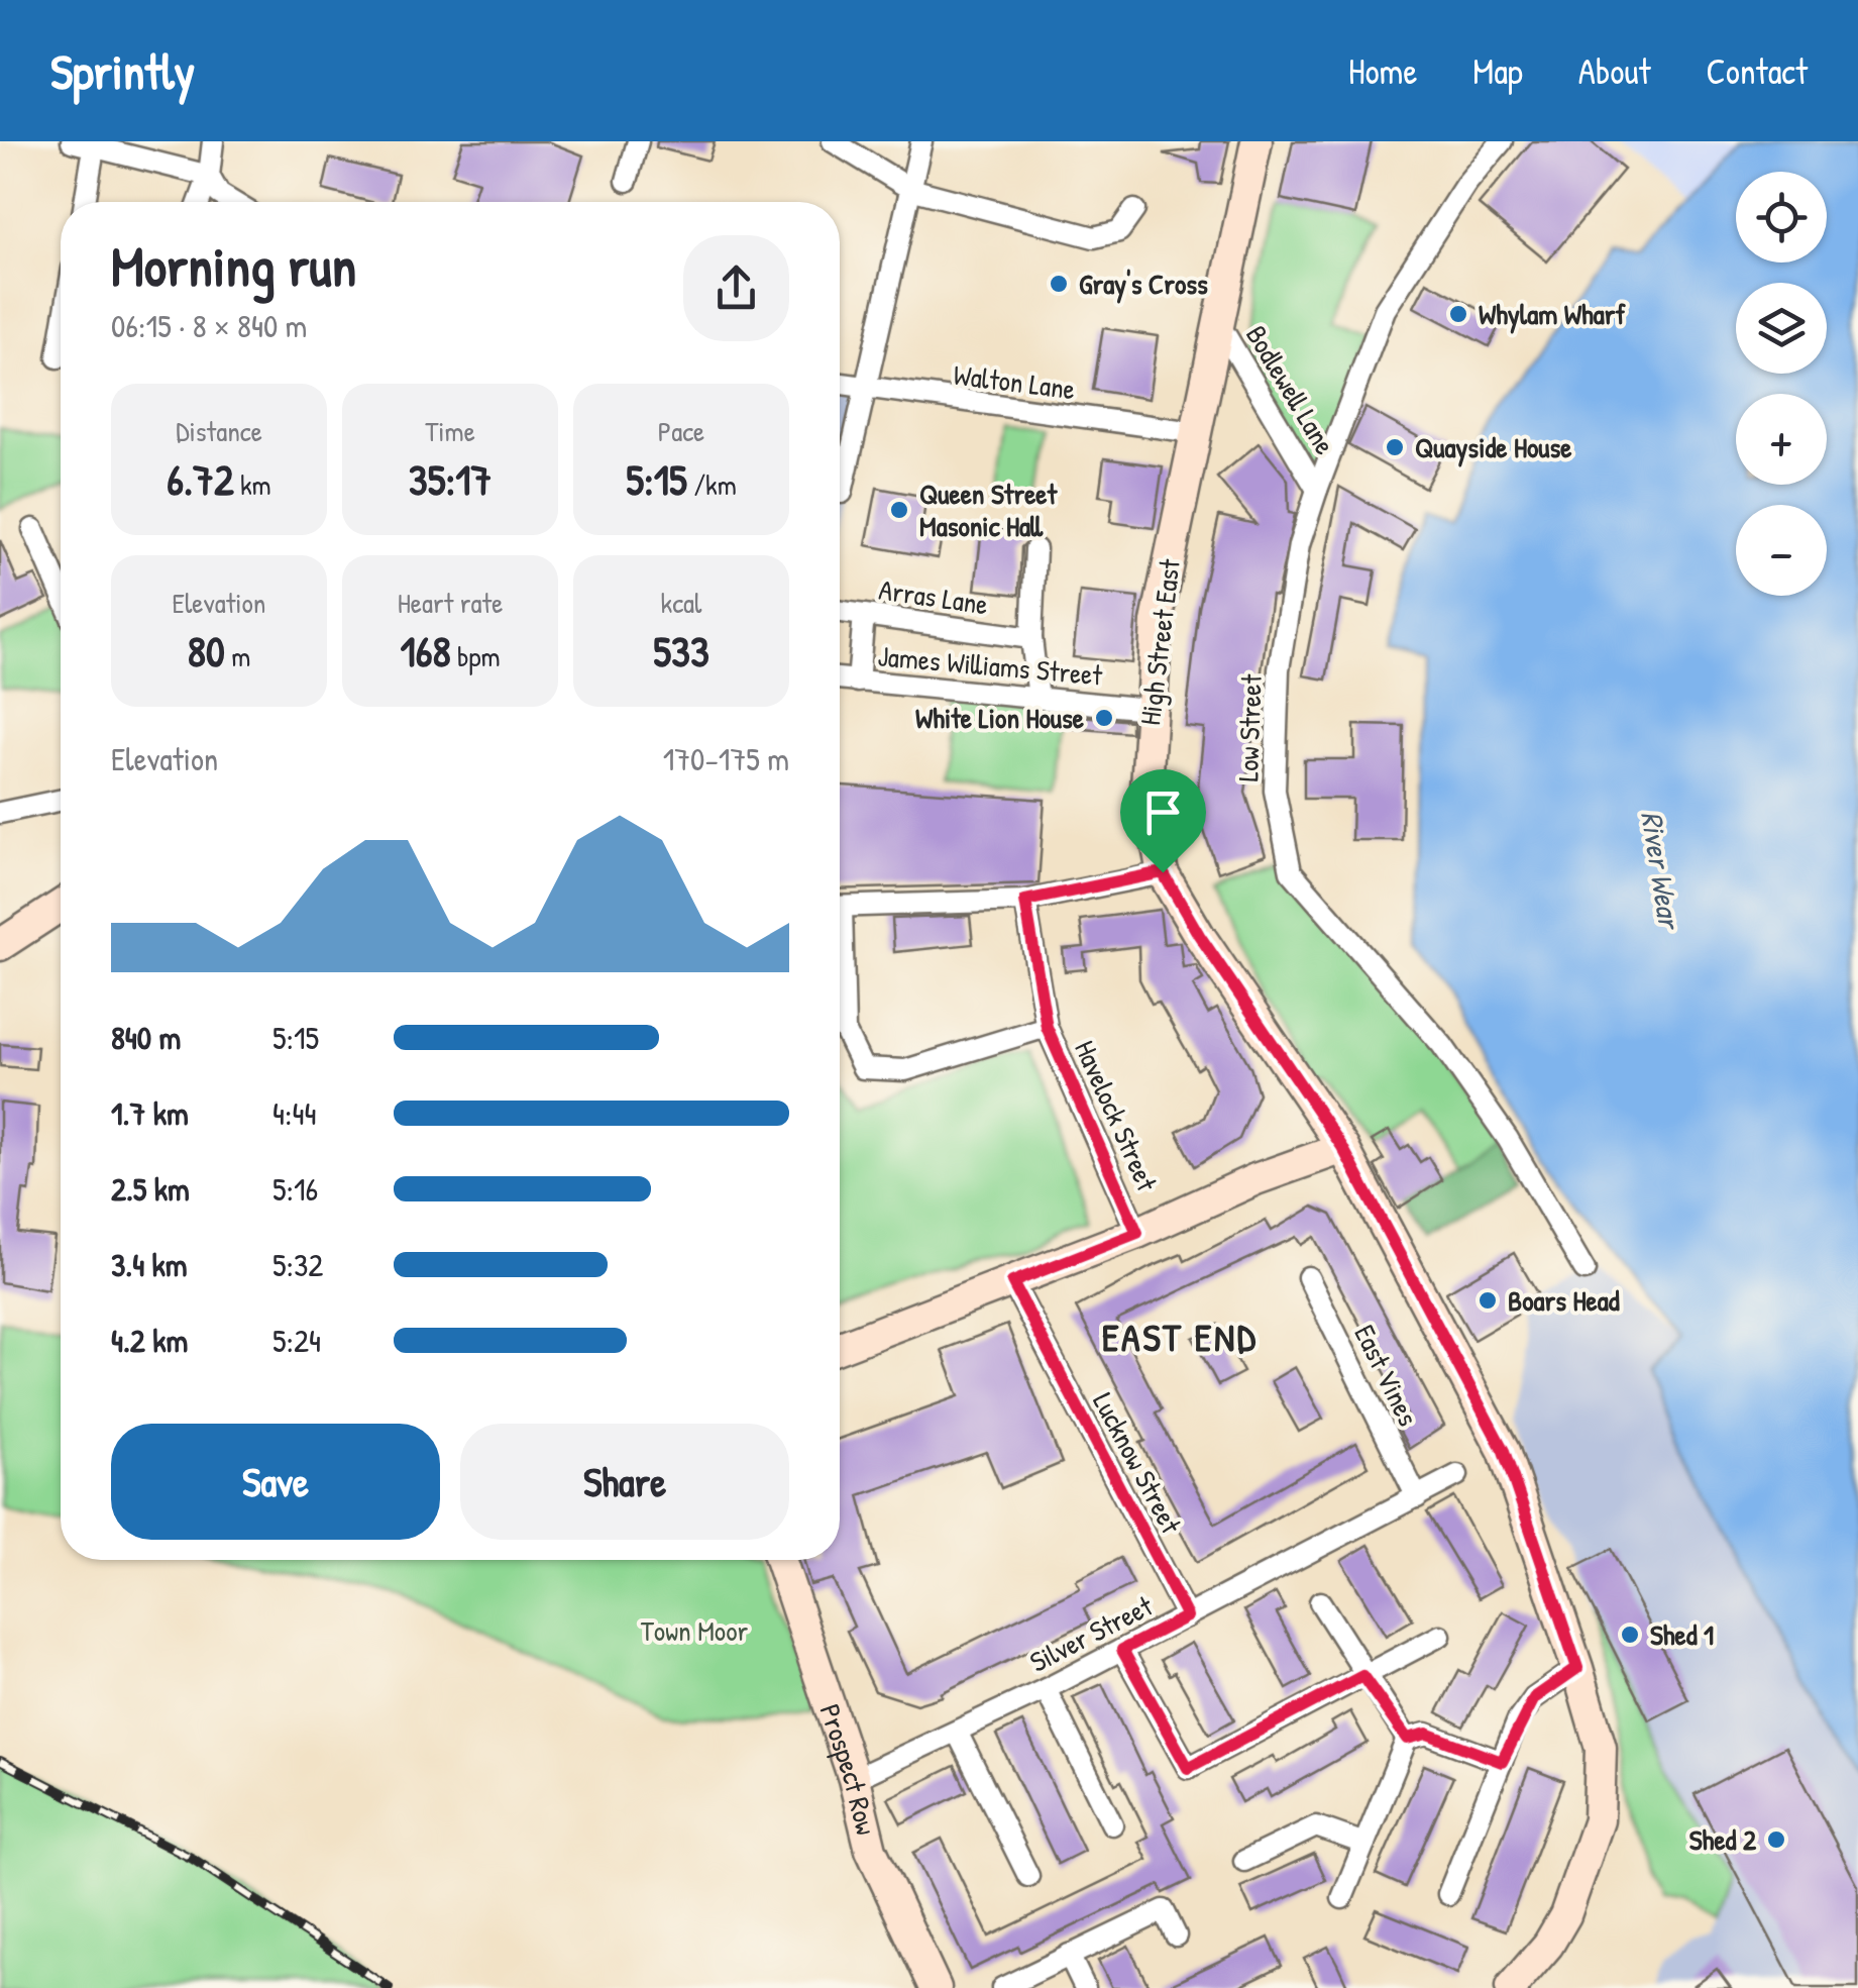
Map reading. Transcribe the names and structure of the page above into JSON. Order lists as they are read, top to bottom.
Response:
{
  "streets": {
    "main road": ["High Street East", "Prospect Row"],
    "street": [
      "Walton Lane",
      "Bodlewell Lane",
      "Arras Lane",
      "James Williams Street",
      "Low Street",
      "Havelock Street",
      "East Vines",
      "Lucknow Street",
      "Silver Street"
    ]
  },
  "crossings": [
    ["Walton Lane", "High Street East"],
    ["Bodlewell Lane", "High Street East"],
    ["Bodlewell Lane", "Low Street"],
    ["High Street East", "James Williams Street"],
    ["East Vines", "Silver Street"],
    ["Lucknow Street", "Silver Street"],
    ["Silver Street", "Prospect Row"]
  ],
  "districts": ["EAST END"],
  "water": ["River Wear"],
  "parks": ["Town Moor"],
  "places": [
    "Gray's Cross",
    "Whylam Wharf",
    "Quayside House",
    "Queen Street Masonic Hall",
    "White Lion House",
    "Boars Head",
    "Shed 1",
    "Shed 2"
  ],
  "page": {
    "header": "Sprintly",
    "nav": [
      "Home",
      "Map",
      "About",
      "Contact"
    ],
    "map_buttons": ["+", "−"],
    "heading": ["Morning run", "06:15 · 8 × 840 m"],
    "stats": [
      ["Distance", "6.72 km"],
      ["Time", "35:17"],
      ["Pace", "5:15 /km"],
      ["Elevation", "80 m"],
      ["Heart rate", "168 bpm"],
      ["kcal", "533"]
    ],
    "chart": ["Elevation", "170–175 m"],
    "list": [
      {
        "name": "840 m",
        "note": "5:15"
      },
      {
        "name": "1.7 km",
        "note": "4:44"
      },
      {
        "name": "2.5 km",
        "note": "5:16"
      },
      {
        "name": "3.4 km",
        "note": "5:32"
      },
      {
        "name": "4.2 km",
        "note": "5:24"
      }
    ],
    "buttons": ["Save", "Share"]
  }
}
